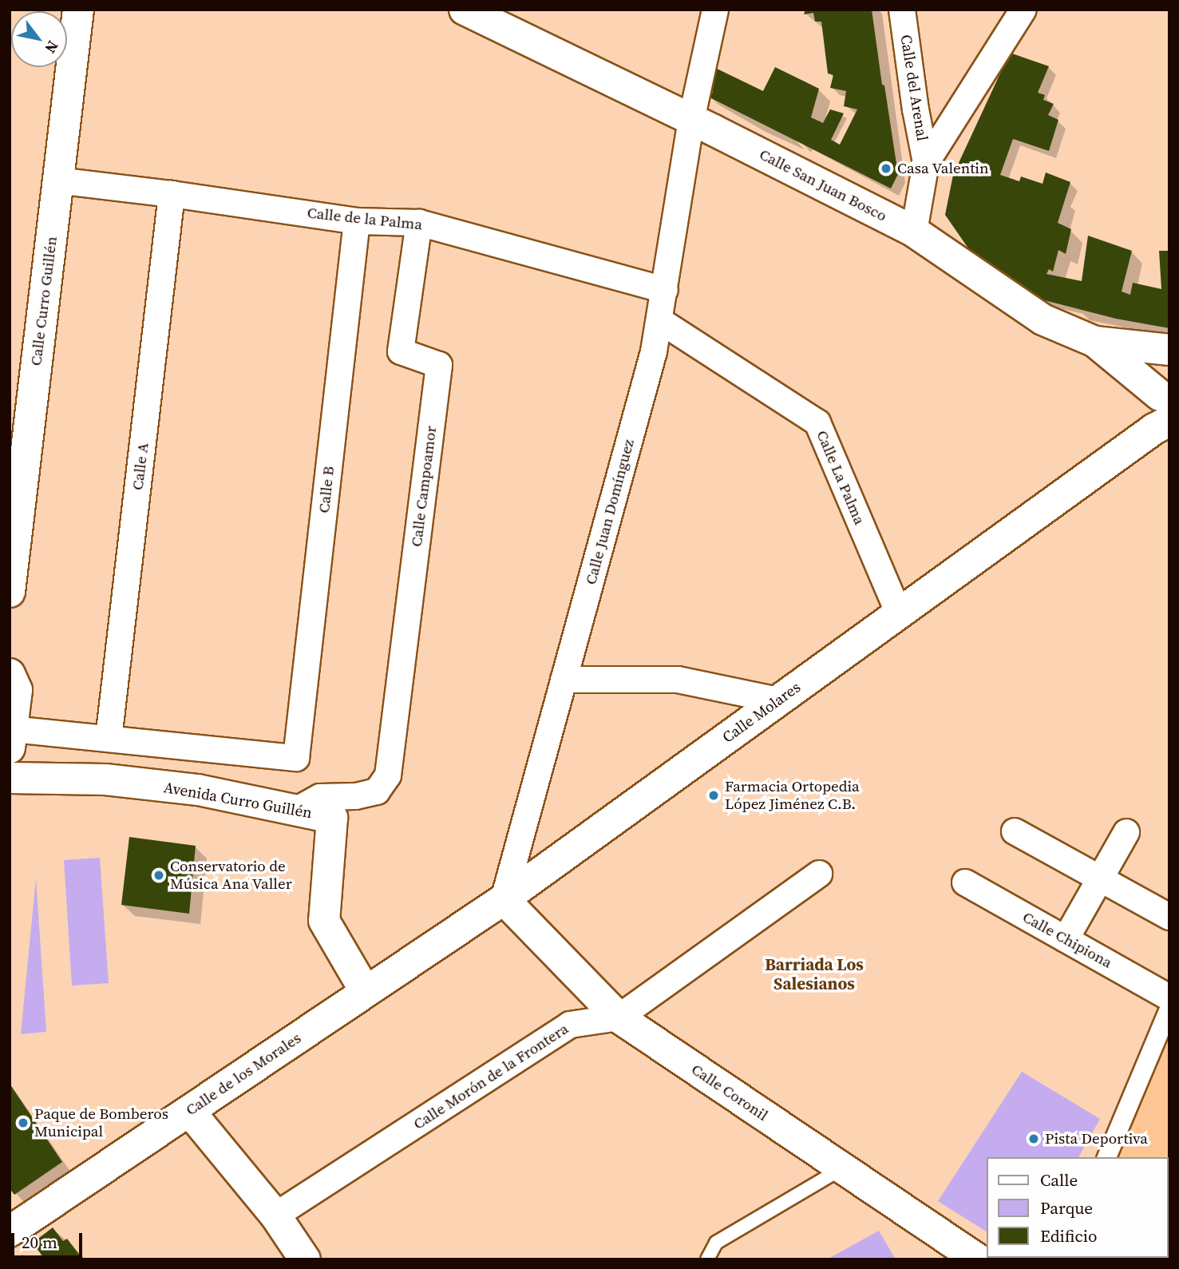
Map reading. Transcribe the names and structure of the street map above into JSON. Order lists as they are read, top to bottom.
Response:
{
  "streets": {
    "street": [
      "Calle del Arenal",
      "Calle San Juan Bosco",
      "Calle de la Palma",
      "Calle Curro Guillén",
      "Calle A",
      "Calle La Palma",
      "Calle Campoamor",
      "Calle B",
      "Calle Juan Domínguez",
      "Calle Molares",
      "Avenida Curro Guillén",
      "Calle Chipiona",
      "Calle de los Morales",
      "Calle Morón de la Frontera",
      "Calle Coronil"
    ]
  },
  "crossings": [
    ["Calle del Arenal", "Calle San Juan Bosco"],
    ["Calle San Juan Bosco", "Calle Juan Domínguez"],
    ["Calle San Juan Bosco", "Calle Molares"],
    ["Calle de la Palma", "Calle Curro Guillén"],
    ["Calle de la Palma", "Calle A"],
    ["Calle de la Palma", "Calle Campoamor"],
    ["Calle de la Palma", "Calle B"],
    ["Calle de la Palma", "Calle Juan Domínguez"],
    ["Calle A", "Calle B"],
    ["Calle La Palma", "Calle Juan Domínguez"],
    ["Calle La Palma", "Calle Molares"],
    ["Calle Campoamor", "Avenida Curro Guillén"],
    ["Calle Juan Domínguez", "Calle Molares"],
    ["Calle Juan Domínguez", "Calle Coronil"],
    ["Calle Molares", "Avenida Curro Guillén"],
    ["Calle Molares", "Calle de los Morales"],
    ["Calle Molares", "Calle Coronil"],
    ["Avenida Curro Guillén", "Calle de los Morales"],
    ["Calle Morón de la Frontera", "Calle Coronil"]
  ],
  "districts": ["Barriada Los Salesianos"],
  "places": [
    "Casa Valentin",
    "Farmacia Ortopedia López Jiménez C.B.",
    "Conservatorio de Música Ana Valler",
    "Paque de Bomberos Municipal",
    "Pista Deportiva"
  ],
  "legend": ["Calle", "Parque", "Edificio"],
  "scale_bar": "20 m",
  "north": "bottom right"
}
